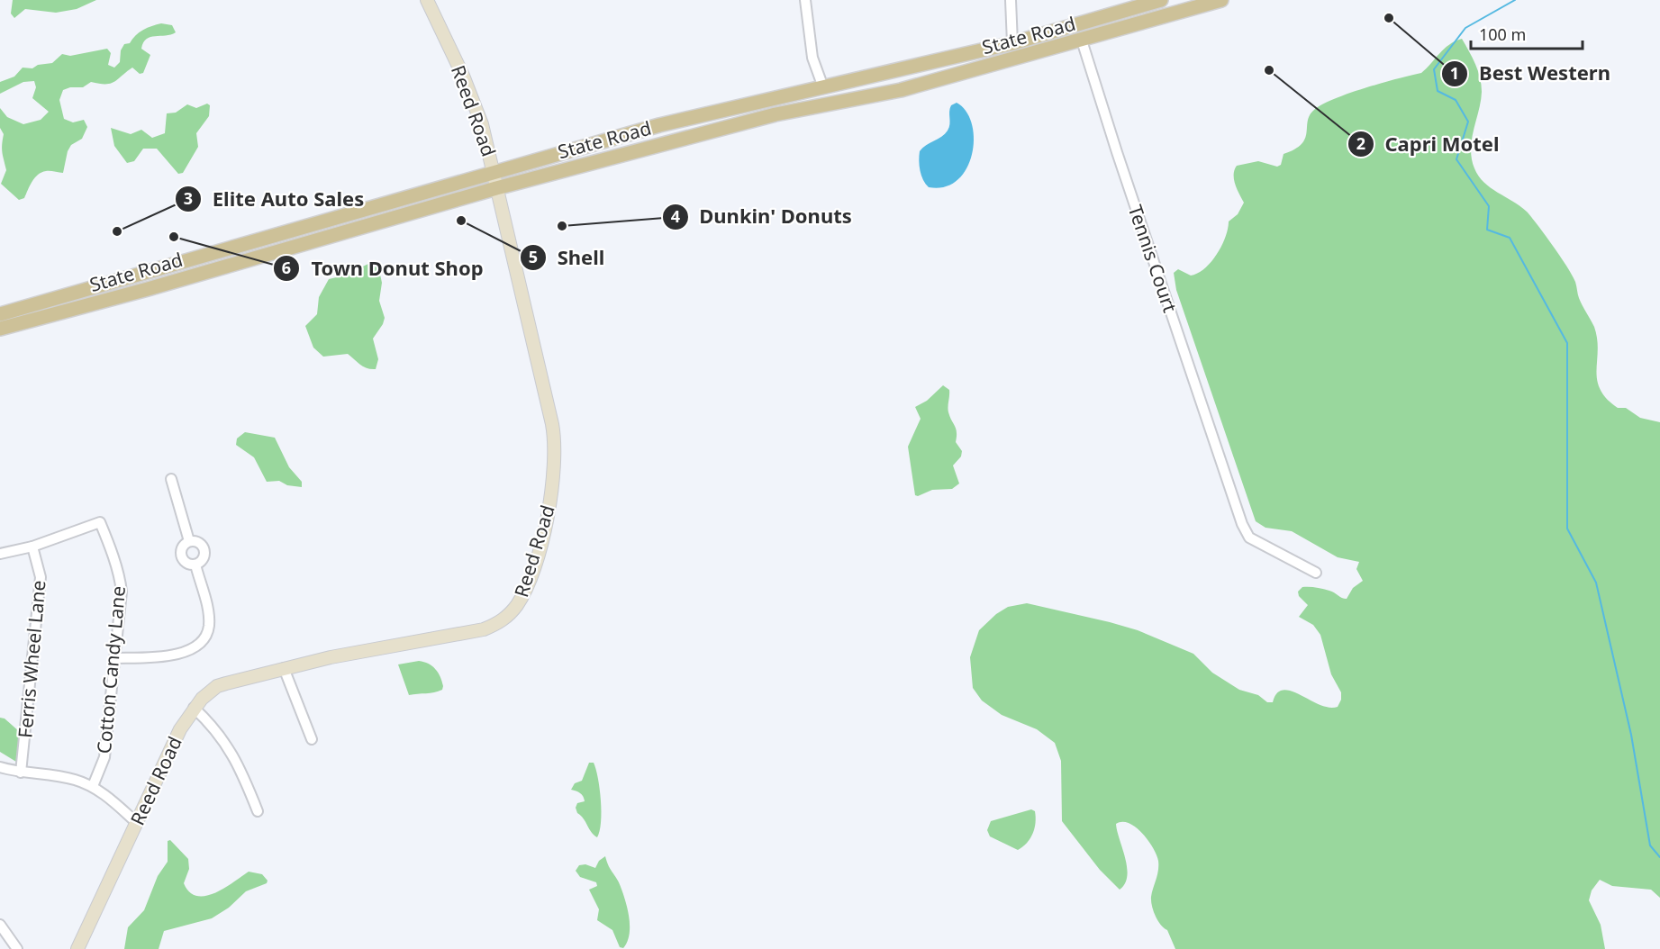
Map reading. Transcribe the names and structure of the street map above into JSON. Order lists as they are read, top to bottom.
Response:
{
  "streets": {
    "main road": ["State Road"],
    "street": [
      "Reed Road",
      "Tennis Court",
      "Ferris Wheel Lane",
      "Cotton Candy Lane"
    ]
  },
  "crossings": [
    ["State Road", "Reed Road"],
    ["State Road", "Tennis Court"],
    ["Ferris Wheel Lane", "Cotton Candy Lane"]
  ],
  "places": [
    "Best Western",
    "Capri Motel",
    "Shell",
    "Dunkin' Donuts",
    "Elite Auto Sales",
    "Town Donut Shop"
  ],
  "scale_bar": "100 m"
}
